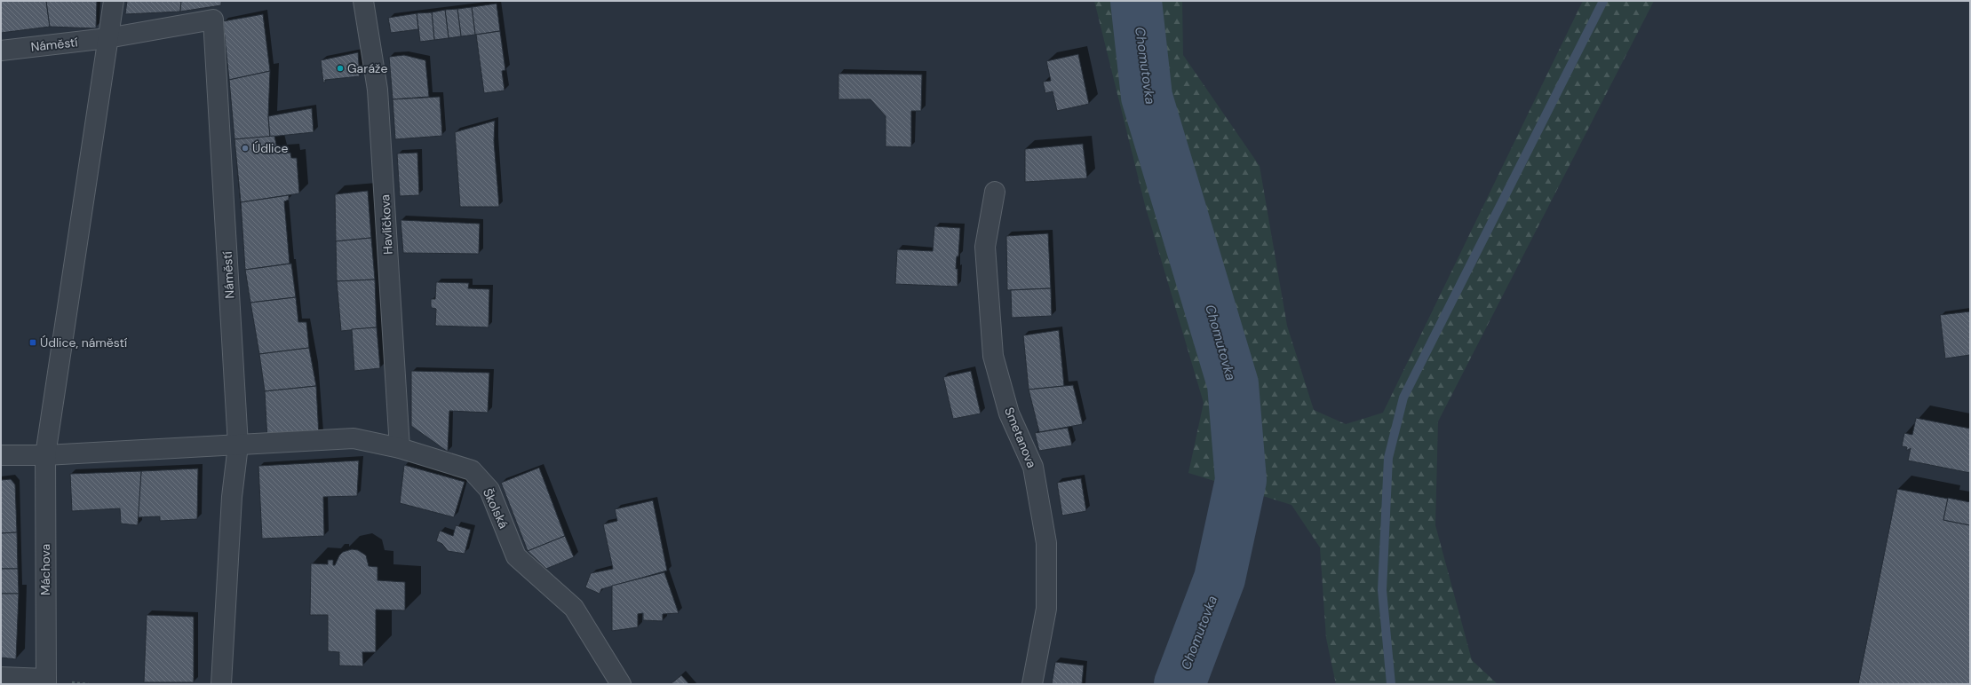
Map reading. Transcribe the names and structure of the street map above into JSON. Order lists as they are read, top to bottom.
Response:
{
  "streets": {
    "street": [
      "Náměstí",
      "Havlíčkova",
      "Smetanova",
      "Školská",
      "Máchova"
    ]
  },
  "crossings": [
    ["Náměstí", "Školská"],
    ["Havlíčkova", "Školská"]
  ],
  "water": ["Chomutovka"],
  "places": {
    "other": ["Garáže", "Údlice"],
    "transit": ["Údlice, náměstí"]
  }
}
